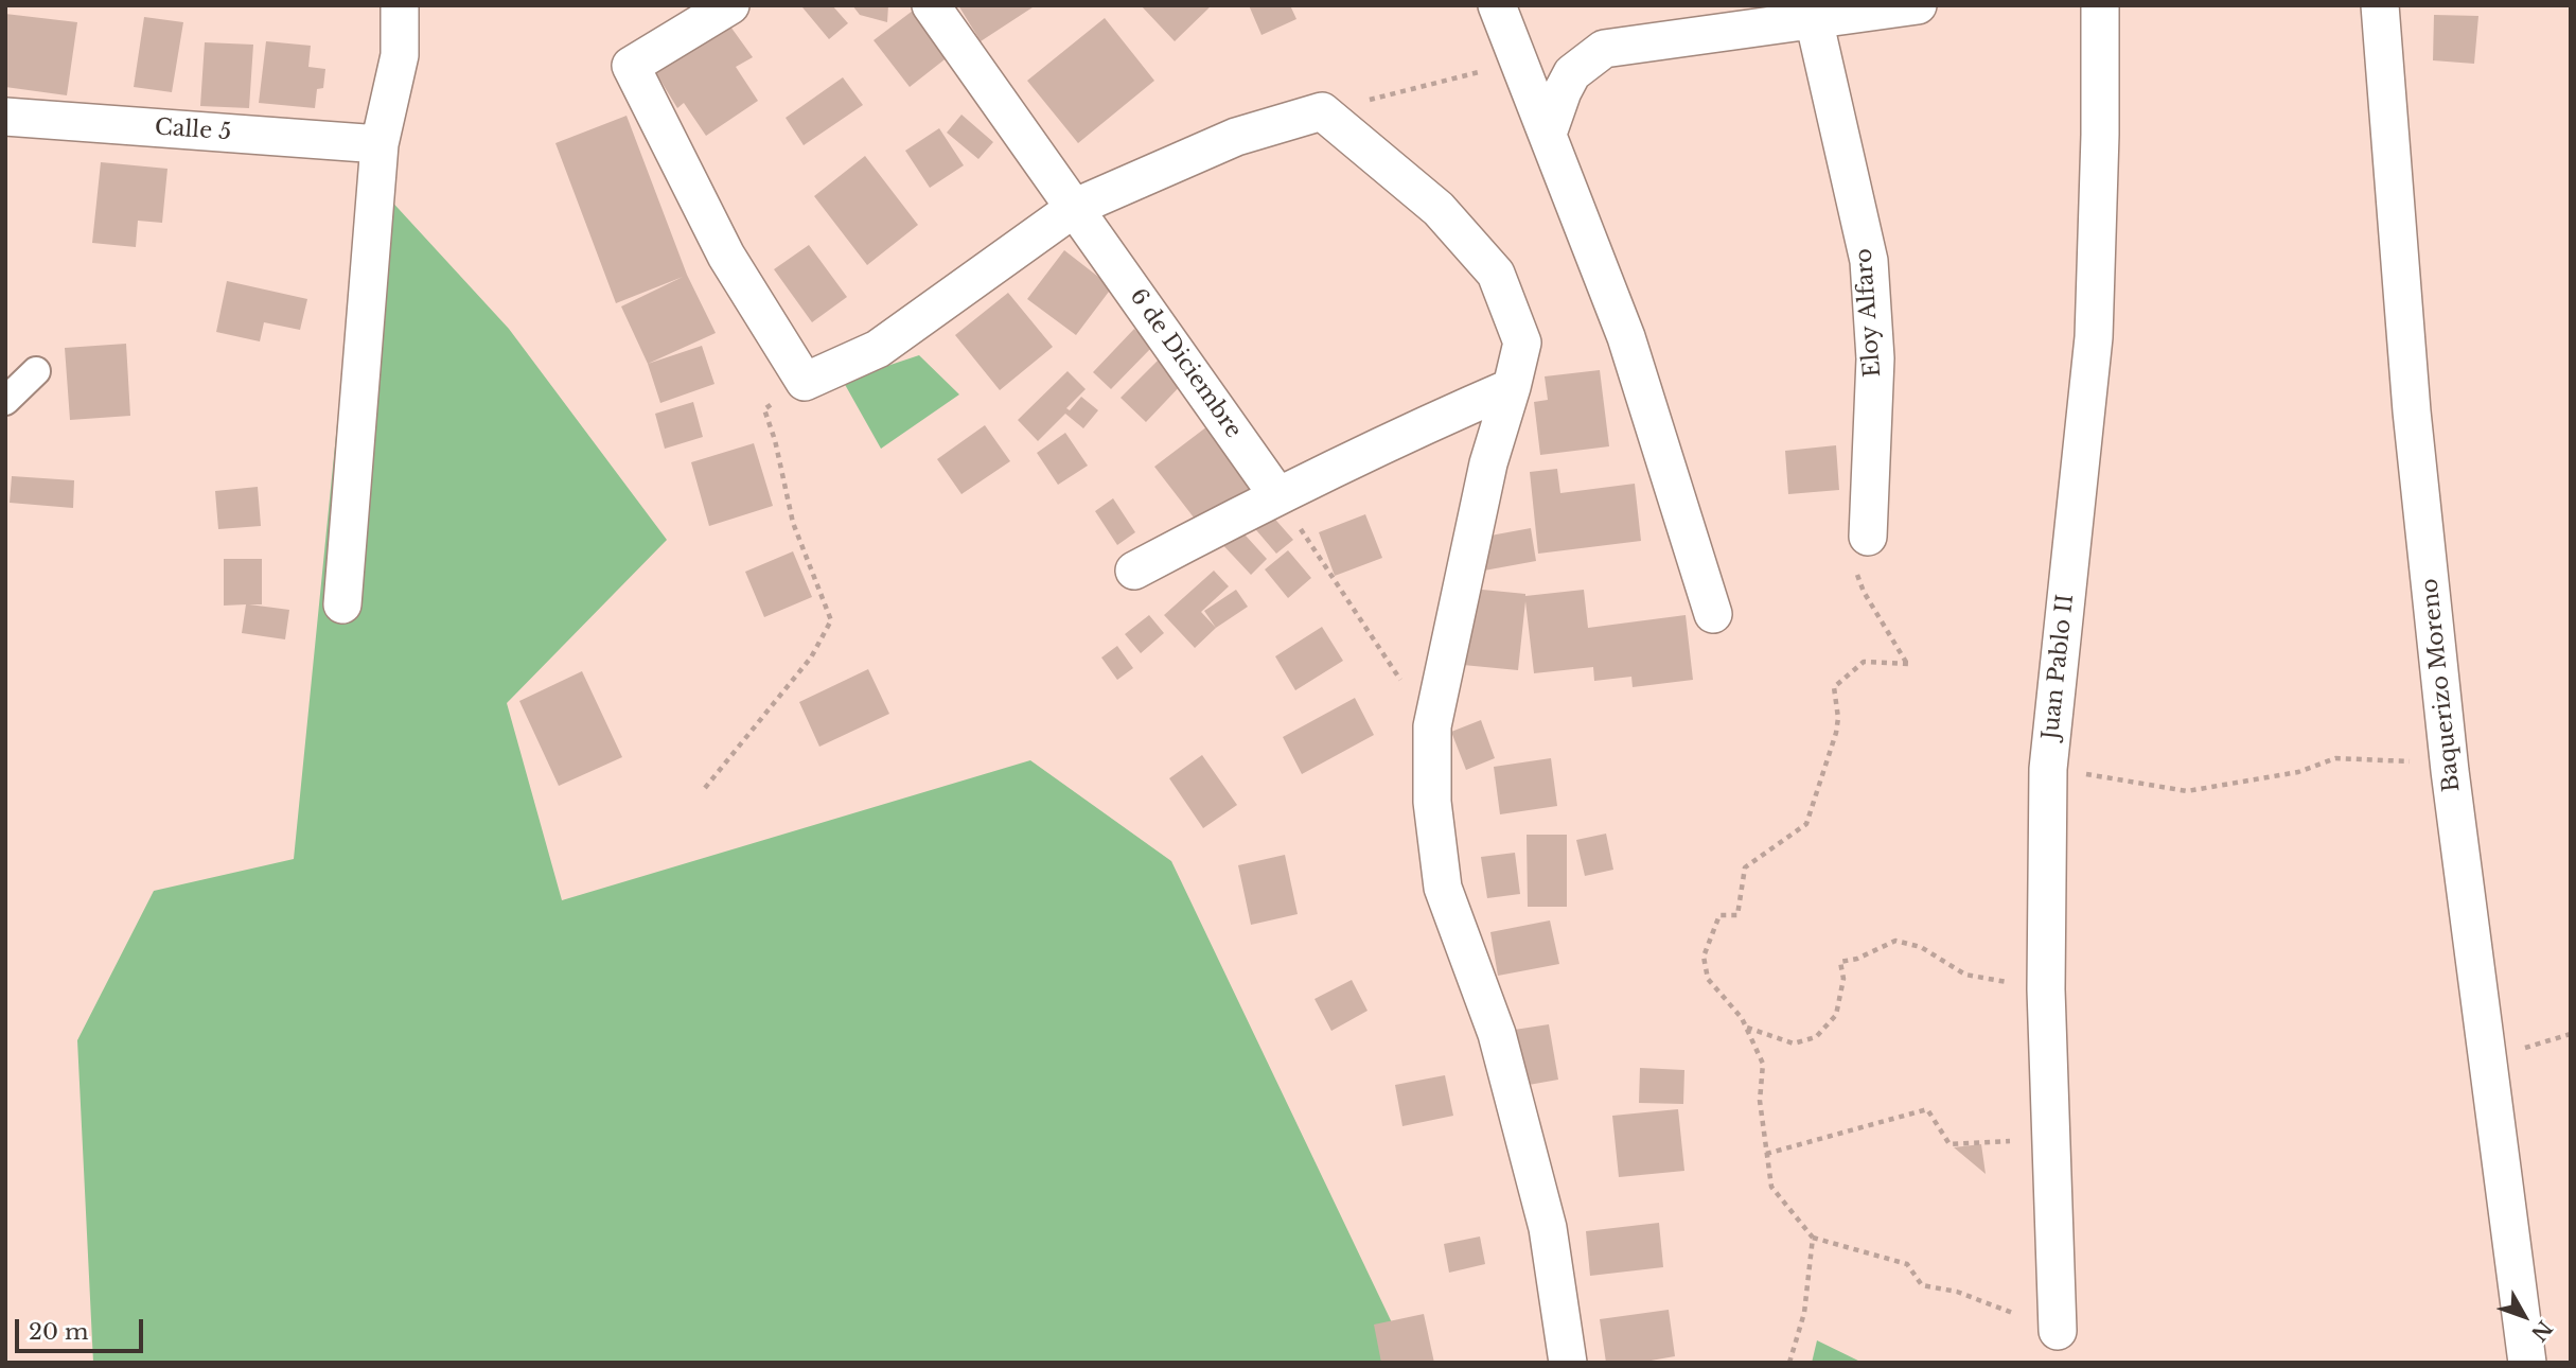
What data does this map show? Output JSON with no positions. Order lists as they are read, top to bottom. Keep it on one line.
{"streets":{"street":["Calle 5","Eloy Alfaro","6 de Diciembre","Juan Pablo II","Baquerizo Moreno"]},"scale_bar":"20 m","north":"bottom right"}
